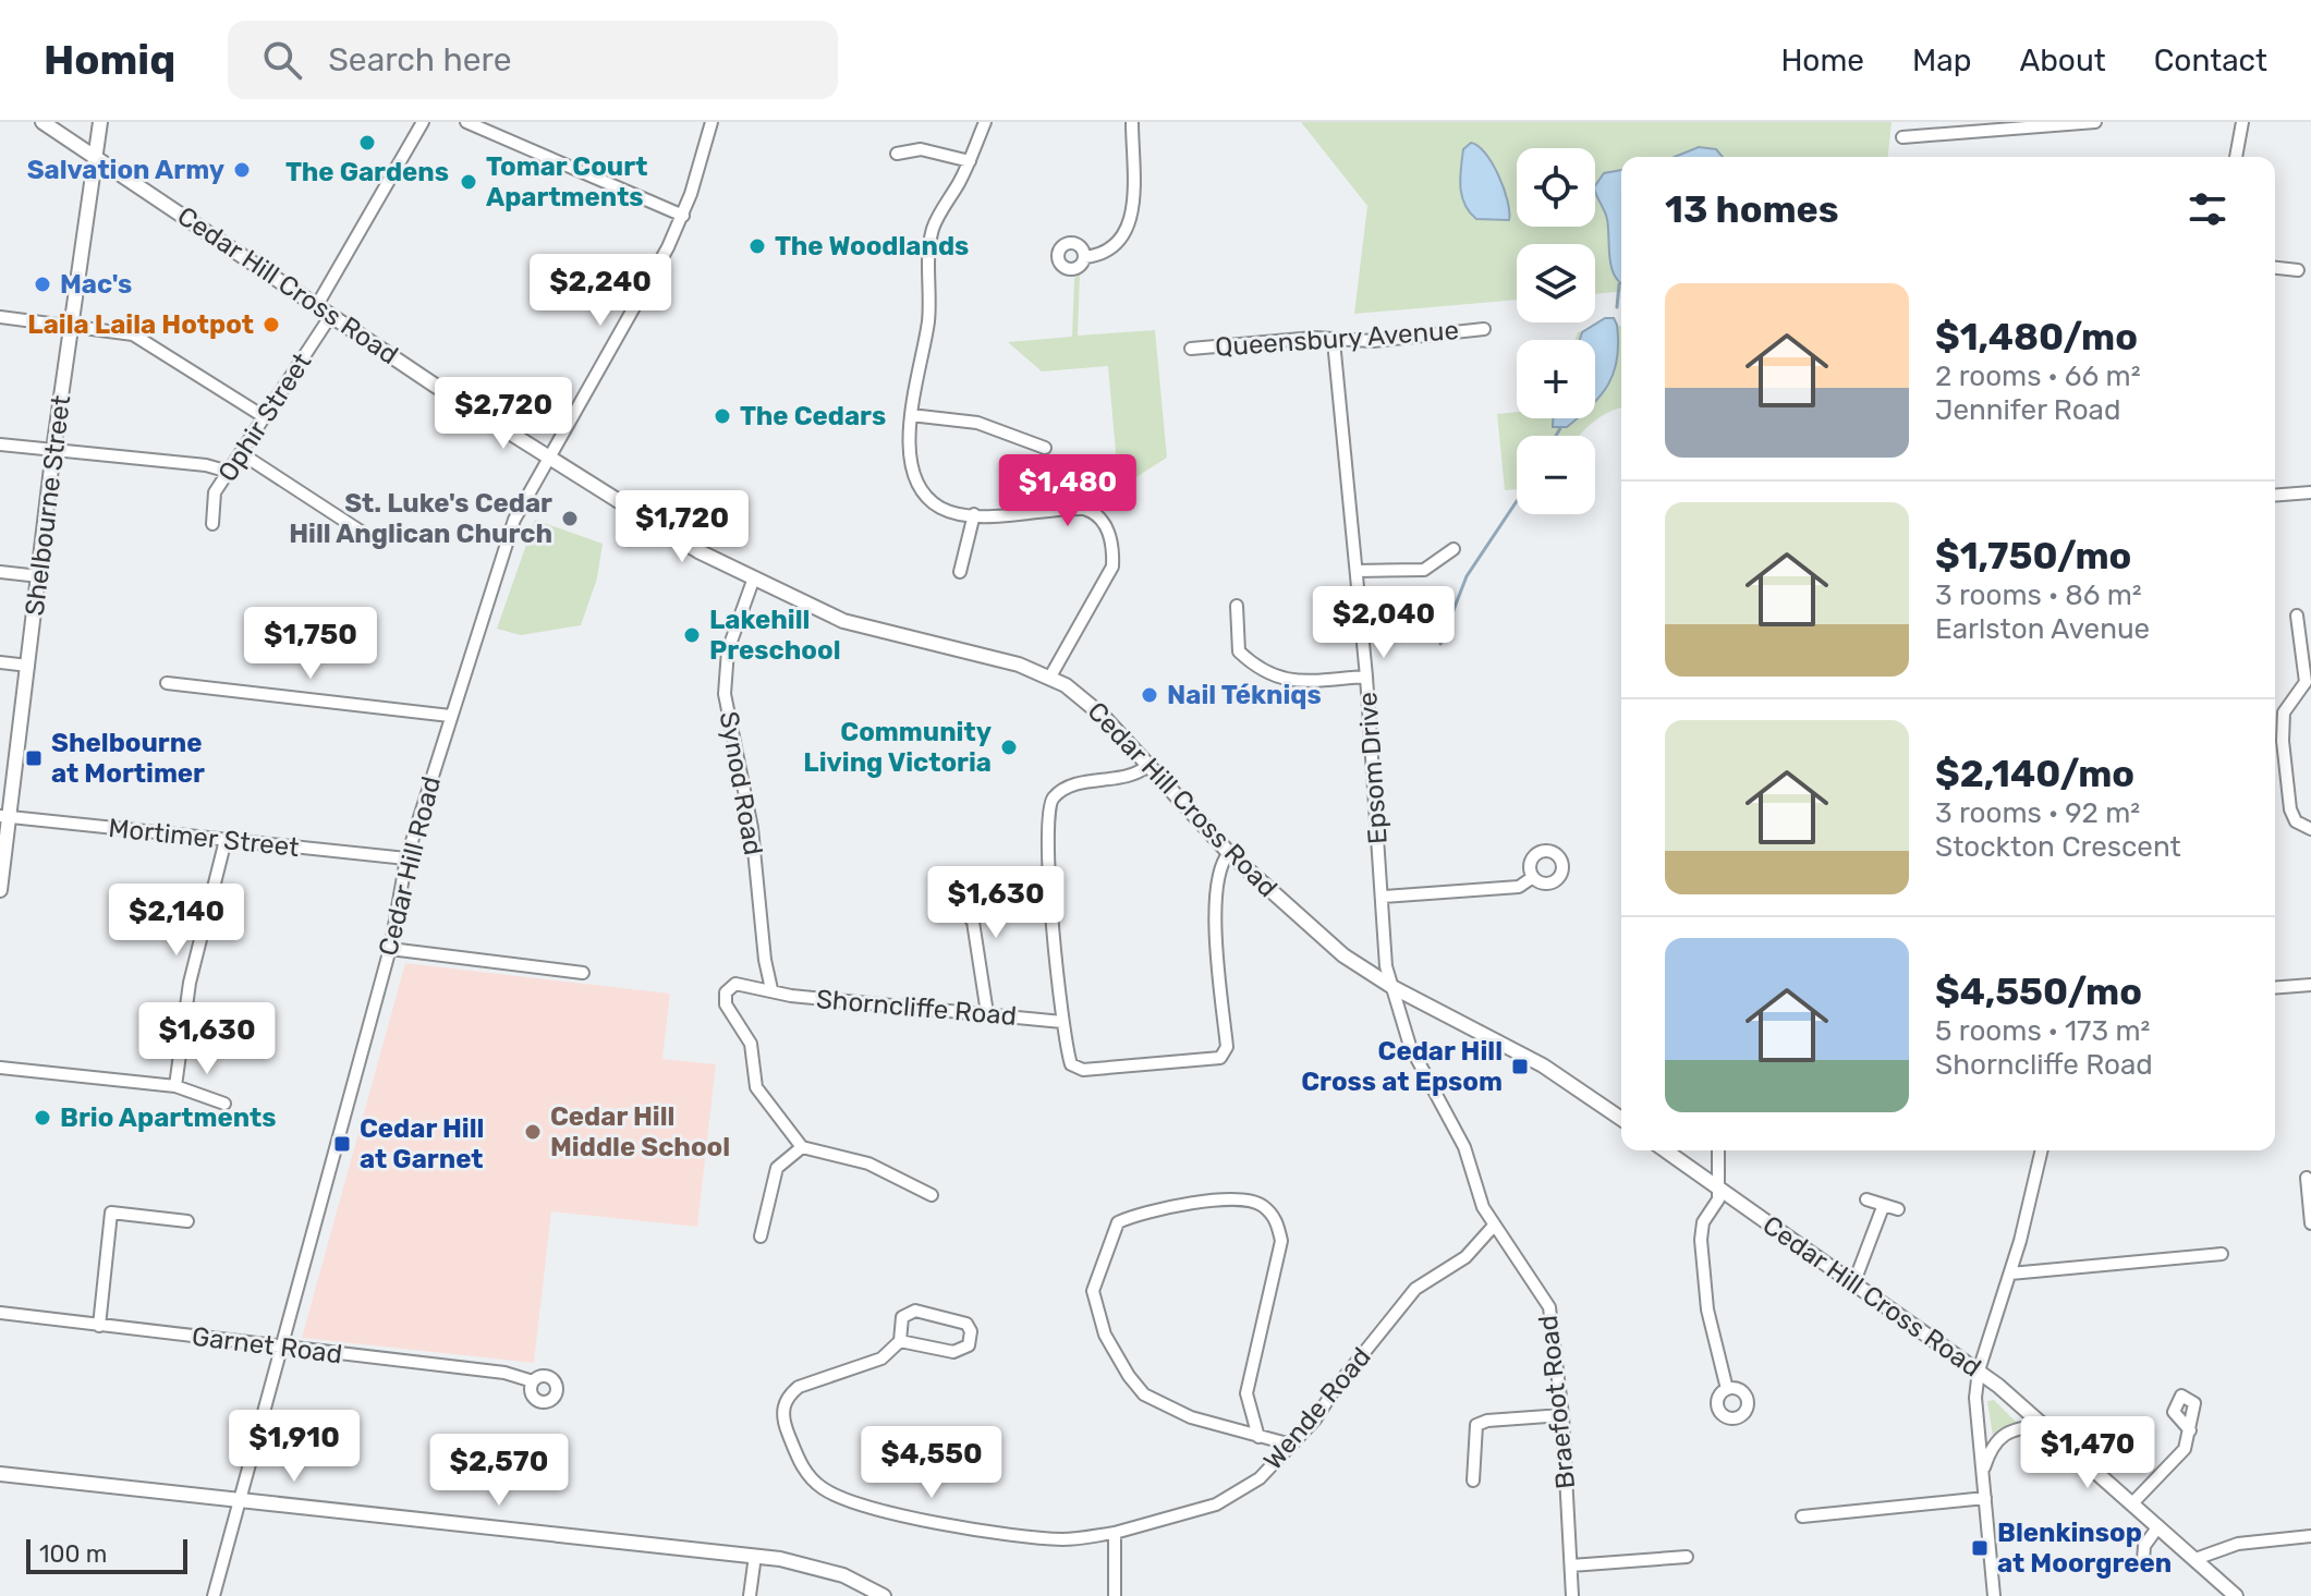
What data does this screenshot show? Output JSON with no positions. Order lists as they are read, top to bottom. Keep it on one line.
{"streets":{"main road":["Cedar Hill Cross Road","Shelbourne Street"],"street":["Queensbury Avenue","Ophir Street","Epsom Drive","Synod Road","Mortimer Street","Cedar Hill Road","Shorncliffe Road","Garnet Road","Braefoot Road","Wende Road"]},"crossings":[["Cedar Hill Cross Road","Ophir Street"],["Cedar Hill Cross Road","Shelbourne Street"],["Cedar Hill Cross Road","Epsom Drive"],["Cedar Hill Cross Road","Synod Road"],["Cedar Hill Cross Road","Cedar Hill Road"],["Cedar Hill Cross Road","Braefoot Road"],["Queensbury Avenue","Epsom Drive"],["Shelbourne Street","Mortimer Street"],["Epsom Drive","Braefoot Road"],["Synod Road","Shorncliffe Road"],["Mortimer Street","Cedar Hill Road"],["Cedar Hill Road","Garnet Road"],["Braefoot Road","Wende Road"]],"places":{"other":["The Gardens","Salvation Army","Tomar Court Apartments","The Woodlands","Mac's","Laila Laila Hotpot","The Cedars","St. Luke's Cedar Hill Anglican Church","Lakehill Preschool","Nail Tékniqs","Community Living Victoria","Brio Apartments","Cedar Hill Middle School"],"transit":["Shelbourne at Mortimer","Cedar Hill Cross at Epsom","Cedar Hill at Garnet","Blenkinsop at Moorgreen"]},"scale_bar":"100 m","page":{"header":"Homiq","search":"Search here","nav":["Home","Map","About","Contact"],"map_buttons":["+","−"],"heading":"13 homes","price":["$2,240","$2,720","$1,480","$1,720","$2,040","$1,750","$1,630","$2,140","$1,630","$1,910","$1,470","$4,550","$2,570"],"list":[{"name":"$1,480/mo","note":"2 rooms · 66 m² · Jennifer Road"},{"name":"$1,750/mo","note":"3 rooms · 86 m² · Earlston Avenue"},{"name":"$2,140/mo","note":"3 rooms · 92 m² · Stockton Crescent"},{"name":"$4,550/mo","note":"5 rooms · 173 m² · Shorncliffe Road"}],"scale":"100 m"}}
